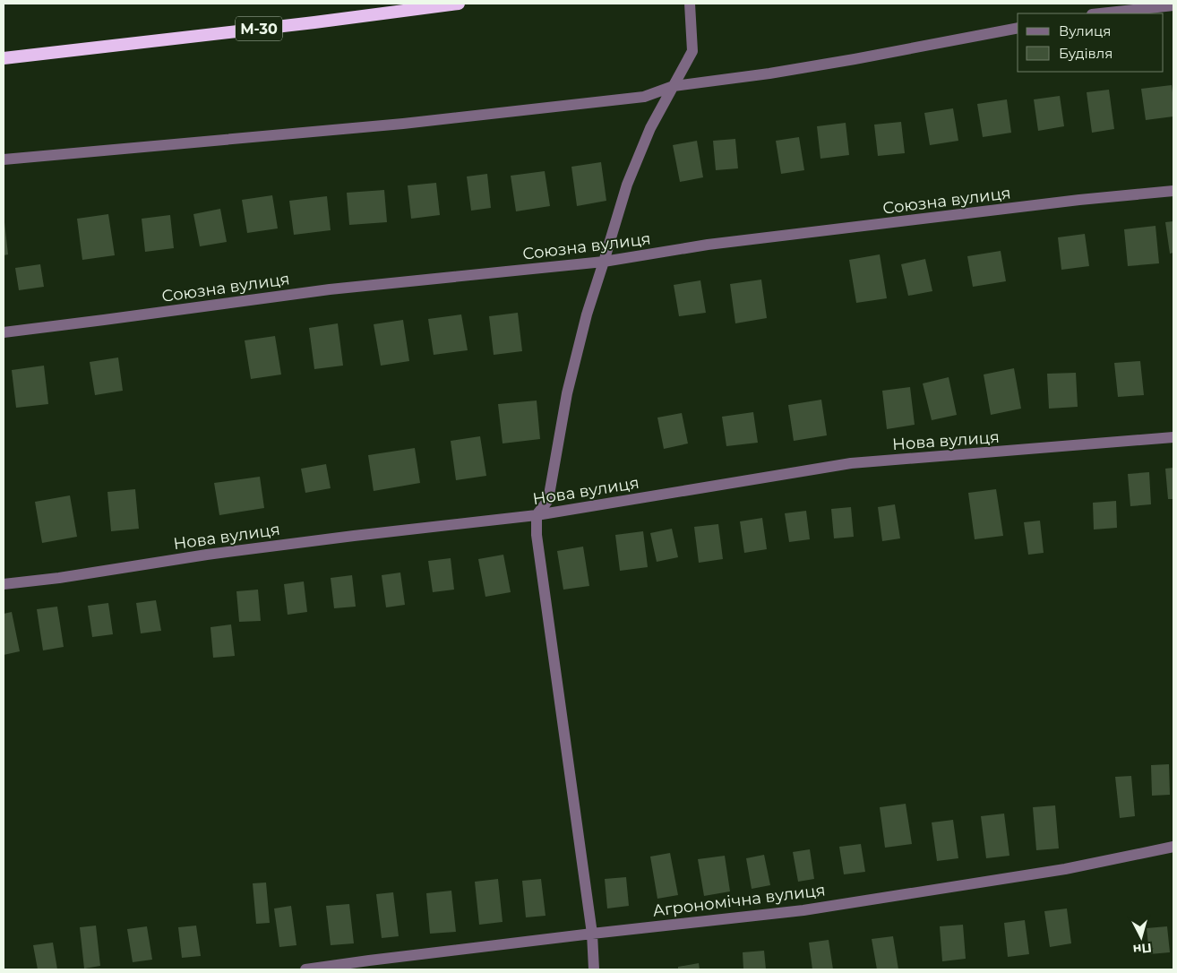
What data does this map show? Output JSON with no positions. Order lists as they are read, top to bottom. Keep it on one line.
{"streets":{"highway":["М-30"],"street":["Союзна вулиця","Нова вулиця","Агрономічна вулиця"]},"legend":["Вулиця","Будівля"],"north":"bottom"}
